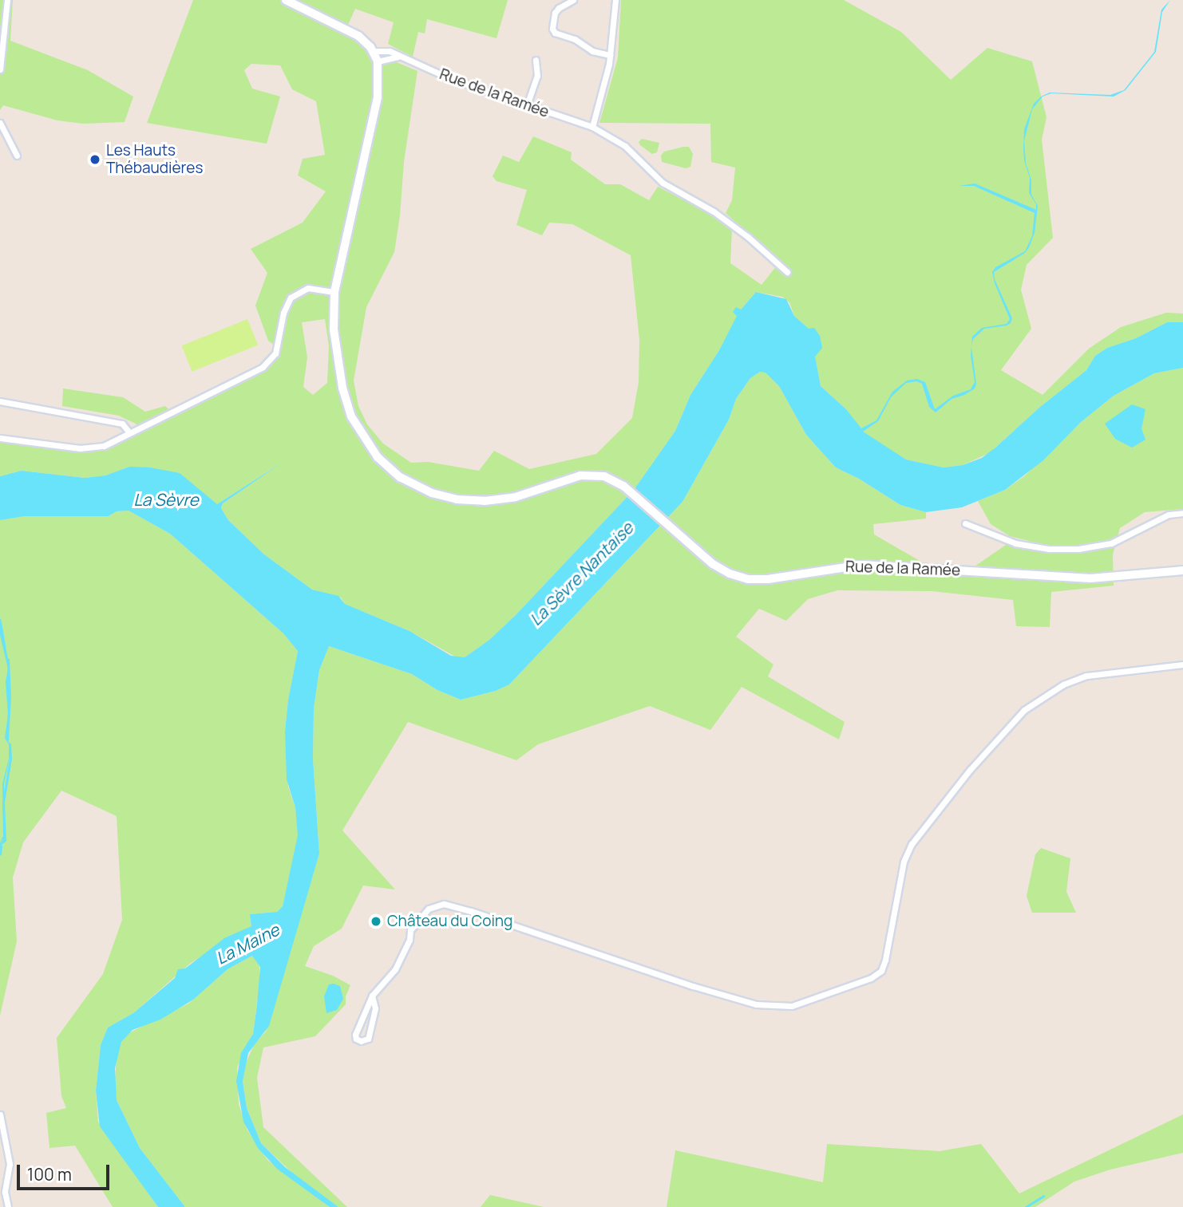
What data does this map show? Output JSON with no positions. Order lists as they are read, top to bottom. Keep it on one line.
{"streets":{"main road":["Rue de la Ramée"]},"water":["La Sèvre","La Sèvre Nantaise","La Maine"],"places":["Les Hauts Thébaudières","Château du Coing"],"scale_bar":"100 m"}
